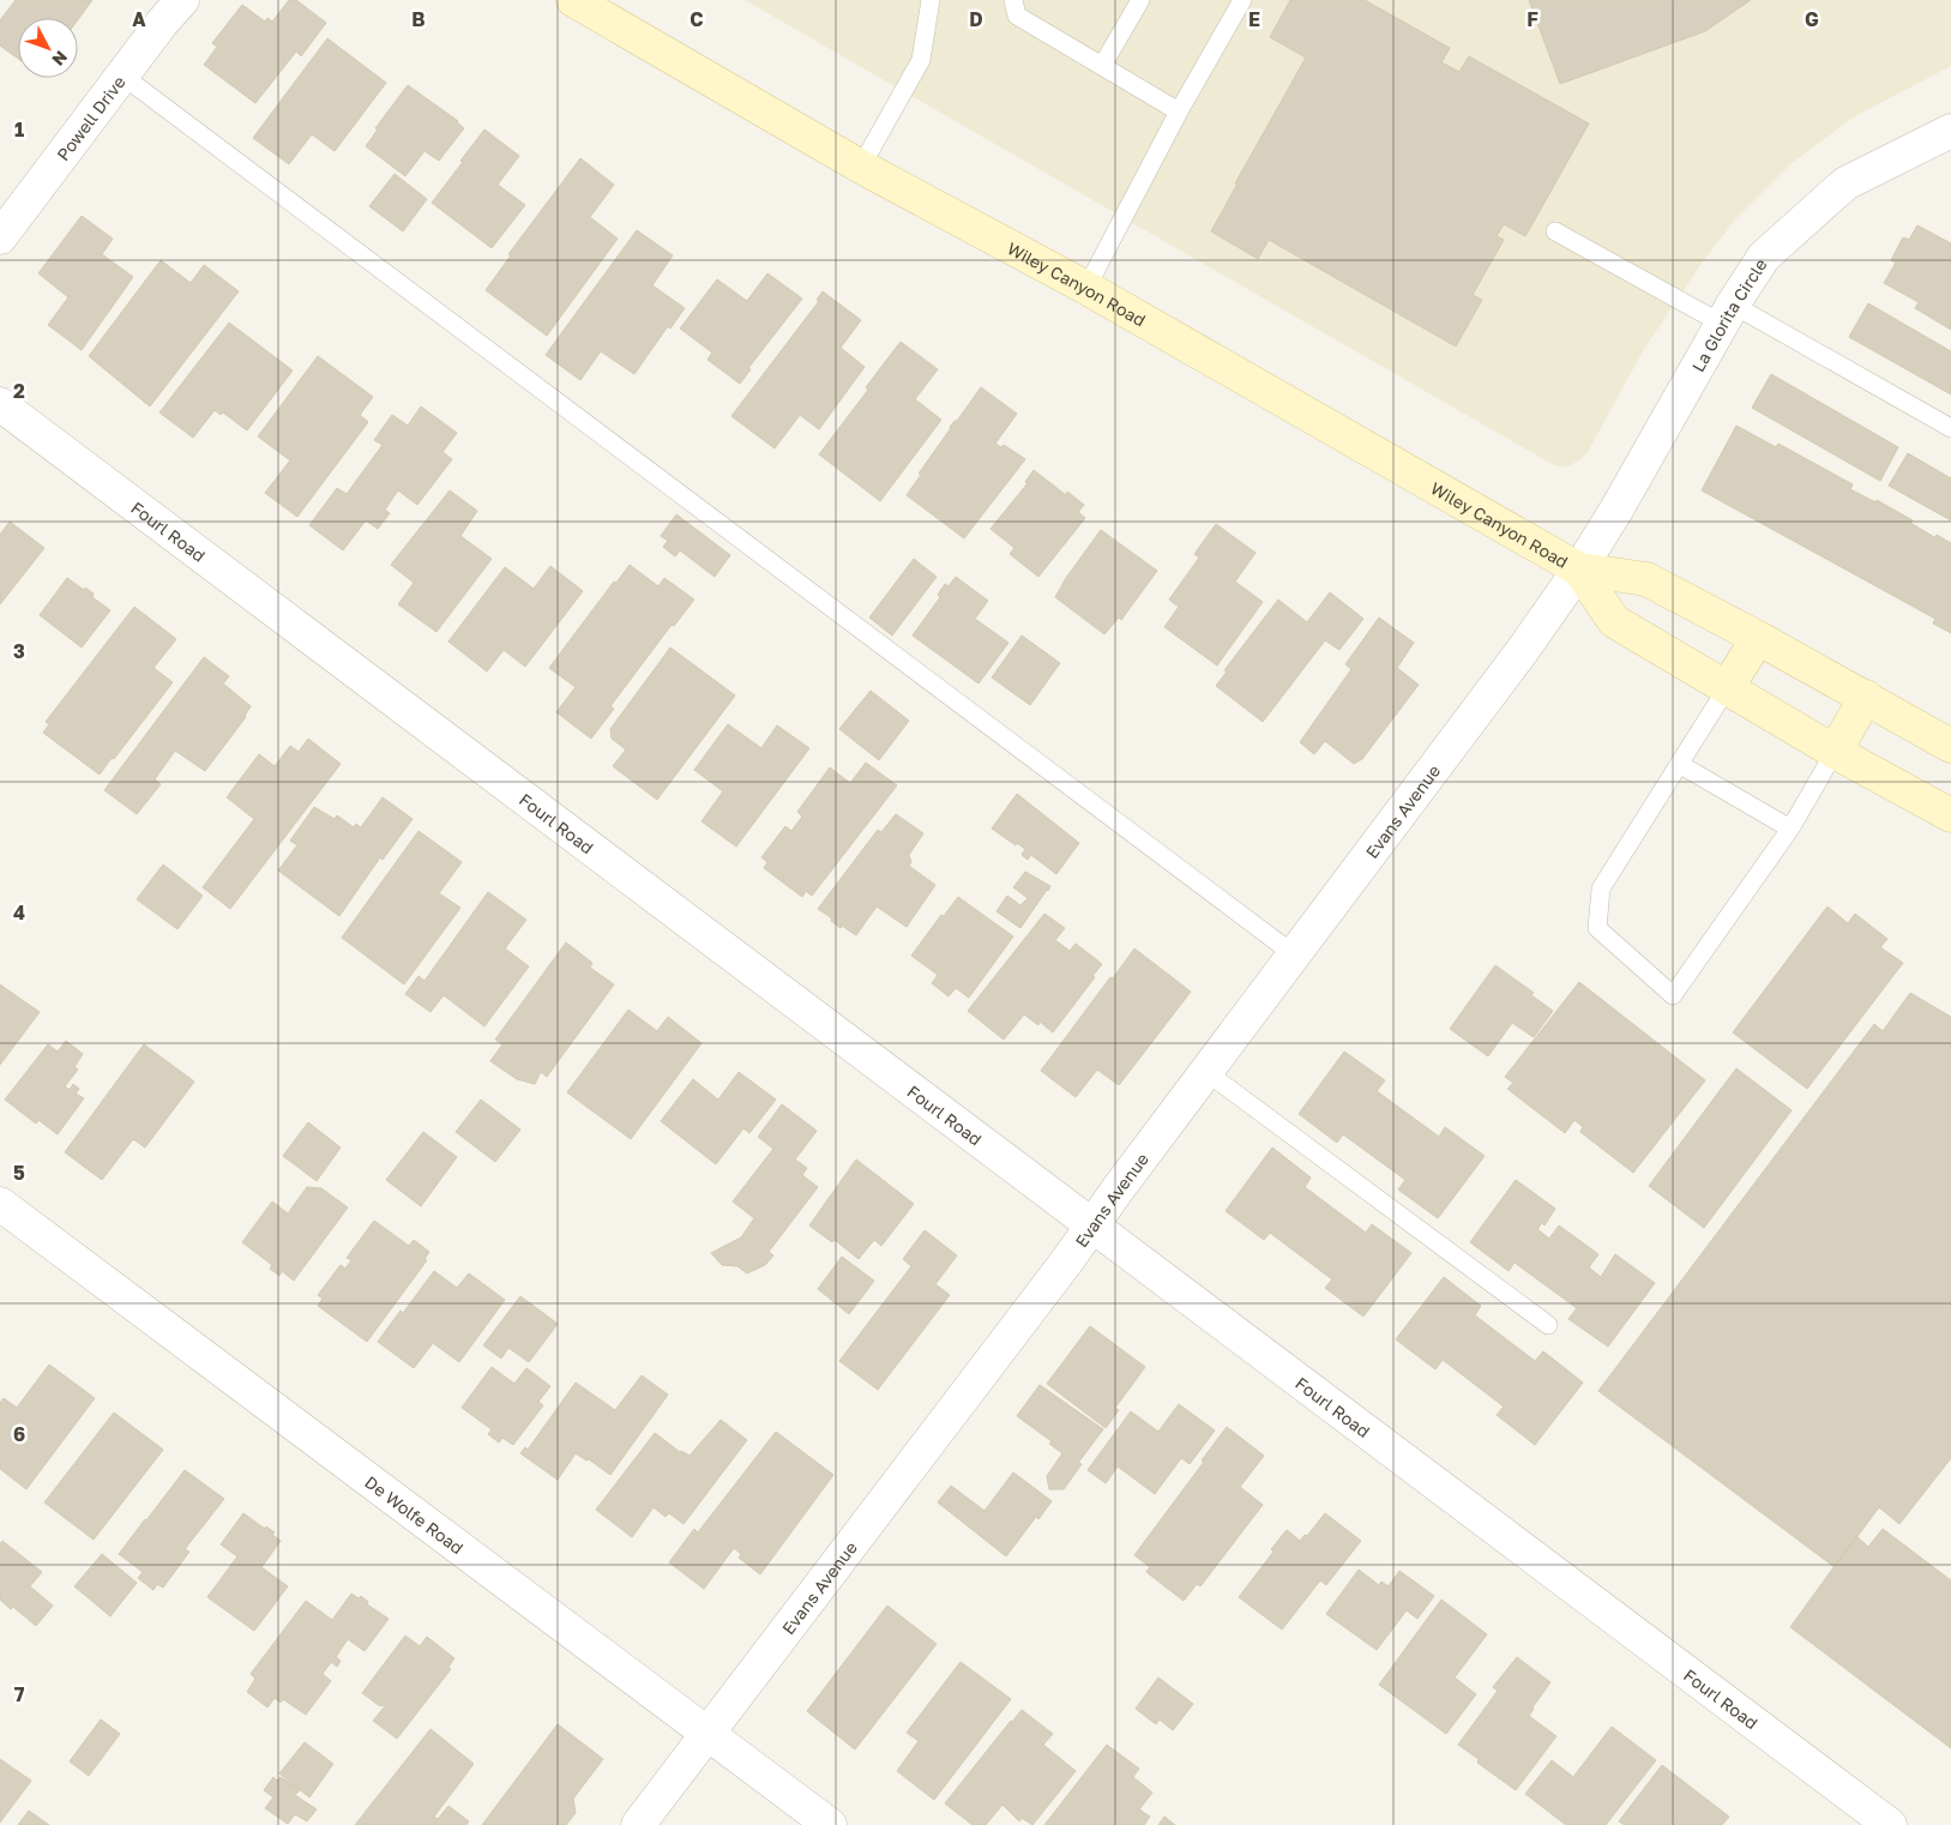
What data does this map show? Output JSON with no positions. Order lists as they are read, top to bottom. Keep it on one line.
{"streets":{"street":["Powell Drive","Wiley Canyon Road","La Glorita Circle","Fourl Road","Evans Avenue","De Wolfe Road"]},"crossings":[["Wiley Canyon Road","La Glorita Circle"],["Wiley Canyon Road","Evans Avenue"],["La Glorita Circle","Evans Avenue"],["Fourl Road","Evans Avenue"],["Evans Avenue","De Wolfe Road"]],"north":"bottom right","grid":{"columns":["A","B","C","D","E","F","G"],"rows":["1","2","3","4","5","6","7"]}}
